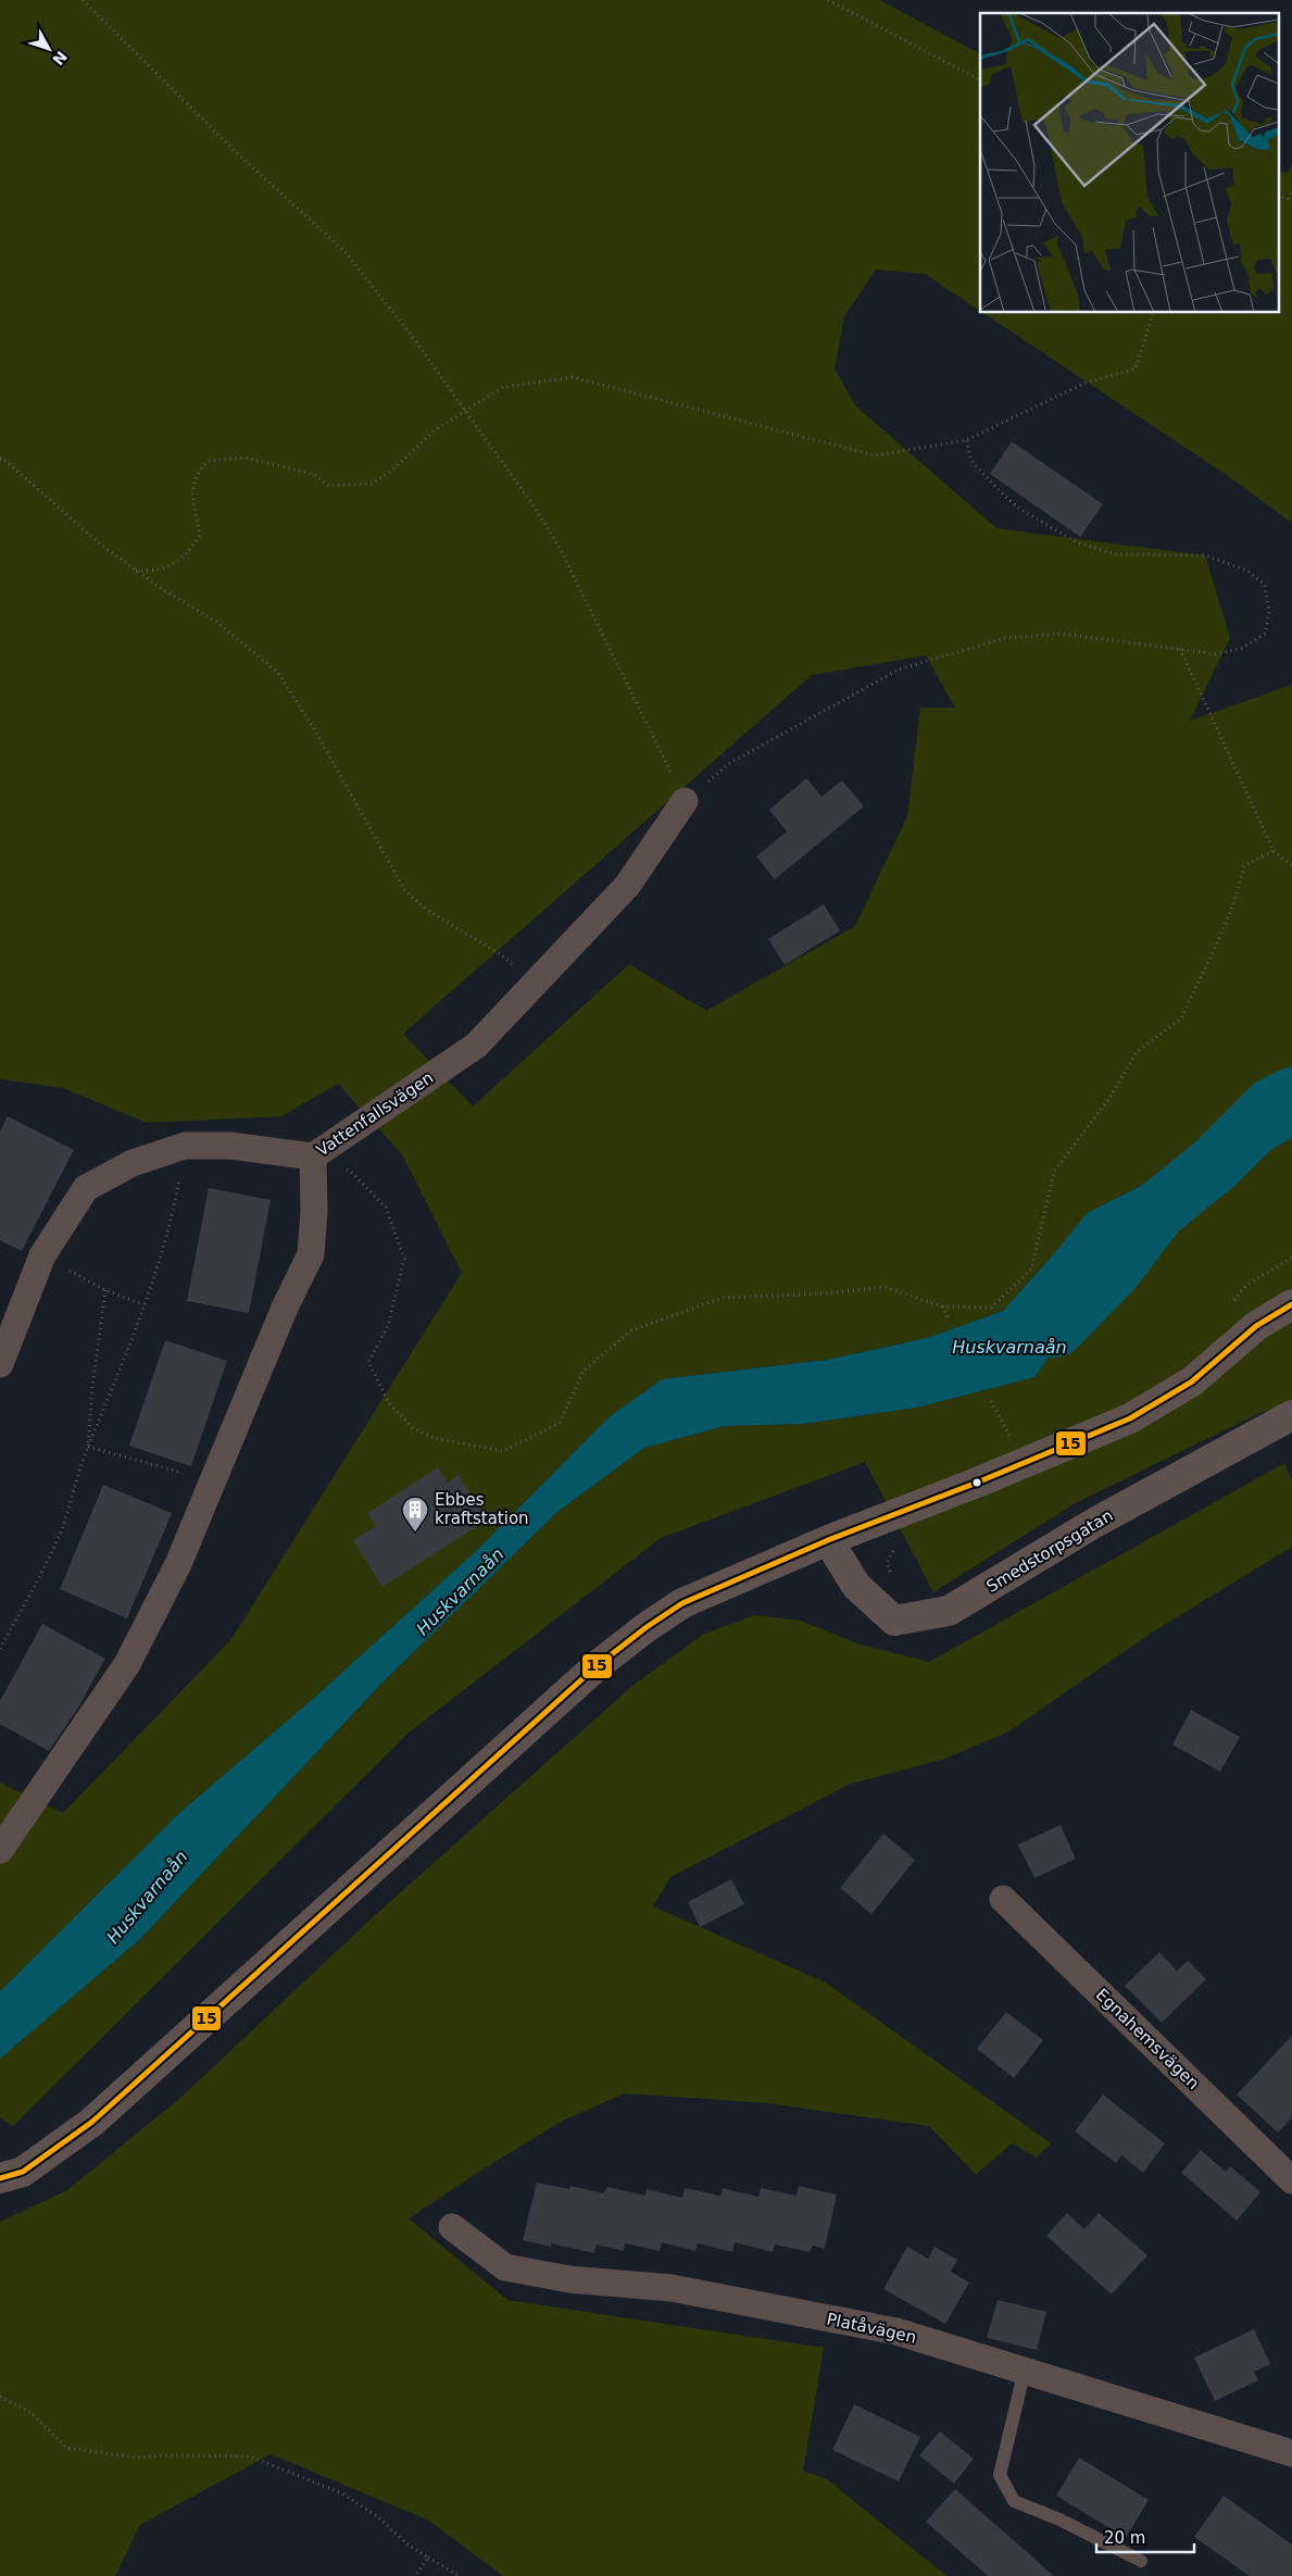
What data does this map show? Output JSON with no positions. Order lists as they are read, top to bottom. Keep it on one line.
{"streets":{"main road":["Smedstorpsgatan"],"street":["Vattenfallsvägen","Egnahemsvägen","Platåvägen"]},"water":["Huskvarnaån"],"places":{"building":["Ebbes kraftstation"]},"lines":["transit line 15"],"scale_bar":"20 m","north":"bottom right"}
